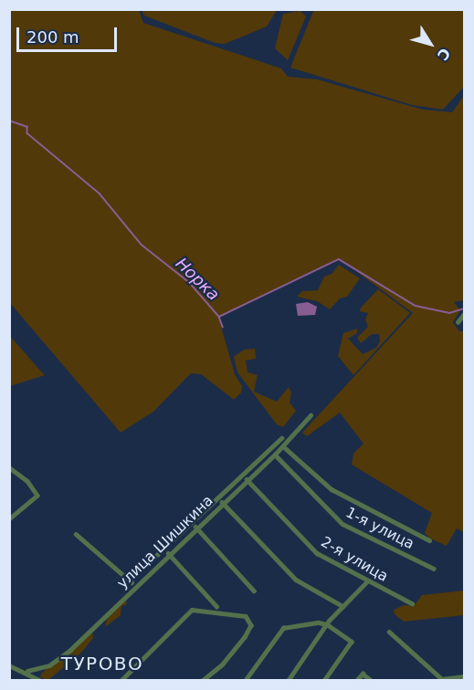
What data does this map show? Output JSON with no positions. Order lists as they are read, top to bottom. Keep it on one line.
{"streets":{"street":["1-я улица","улица Шишкина","2-я улица"]},"crossings":[["1-я улица","улица Шишкина"],["улица Шишкина","2-я улица"]],"districts":["ТУРОВО"],"water":["Норка"],"scale_bar":"200 m","north":"bottom right"}
